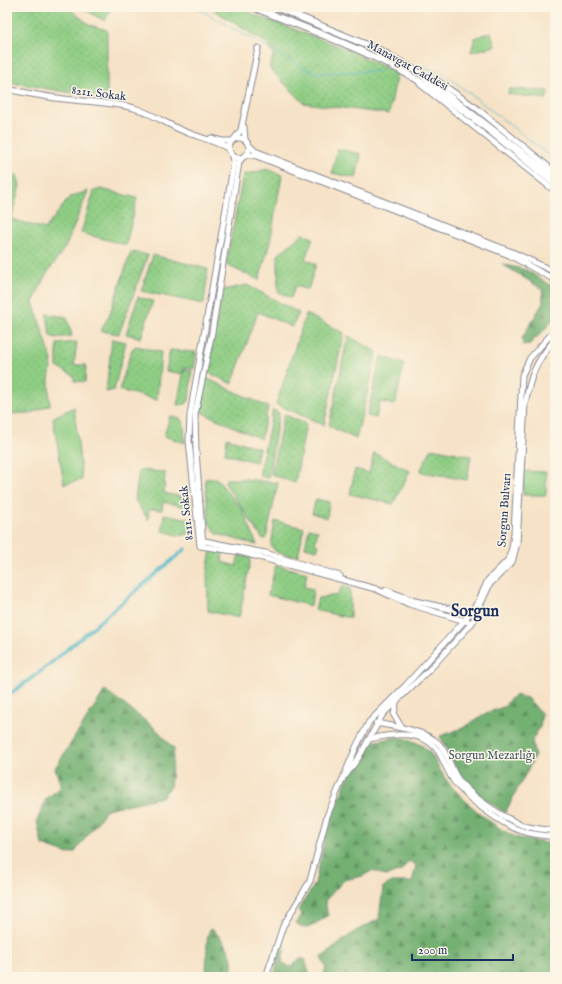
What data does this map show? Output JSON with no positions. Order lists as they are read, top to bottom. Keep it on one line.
{"streets":{"highway":["Manavgat Caddesi"],"street":["8211. Sokak","Sorgun Bulvarı"]},"crossings":[["8211. Sokak","Sorgun Bulvarı"]],"districts":["Sorgun"],"parks":["Sorgun Mezarlığı"],"scale_bar":"200 m"}
